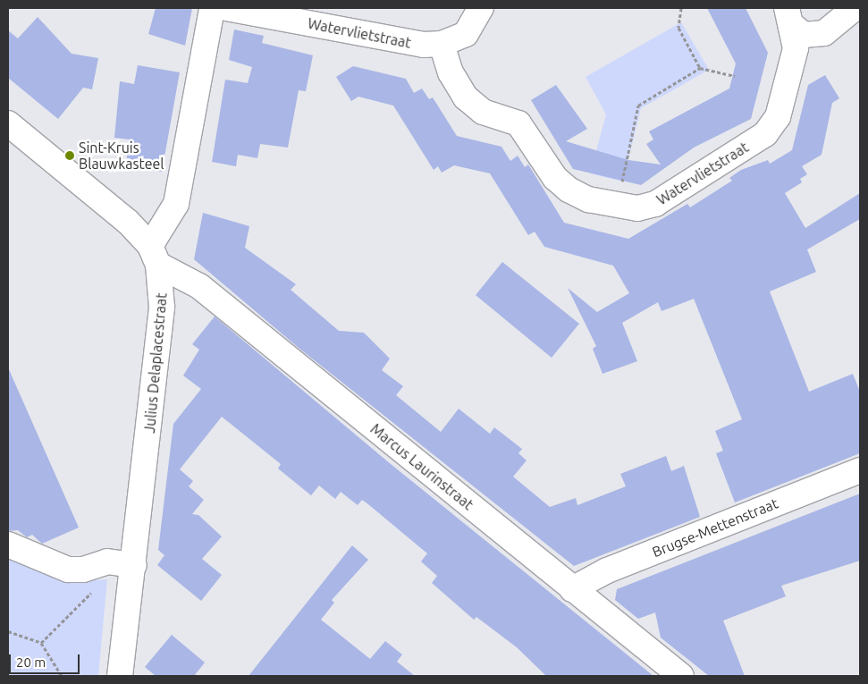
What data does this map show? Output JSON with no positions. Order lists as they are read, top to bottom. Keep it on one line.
{"streets":{"street":["Watervlietstraat","Julius Delaplacestraat","Marcus Laurinstraat","Brugse-Mettenstraat"]},"crossings":[["Julius Delaplacestraat","Marcus Laurinstraat"],["Marcus Laurinstraat","Brugse-Mettenstraat"]],"places":["Sint-Kruis Blauwkasteel"],"scale_bar":"20 m"}
